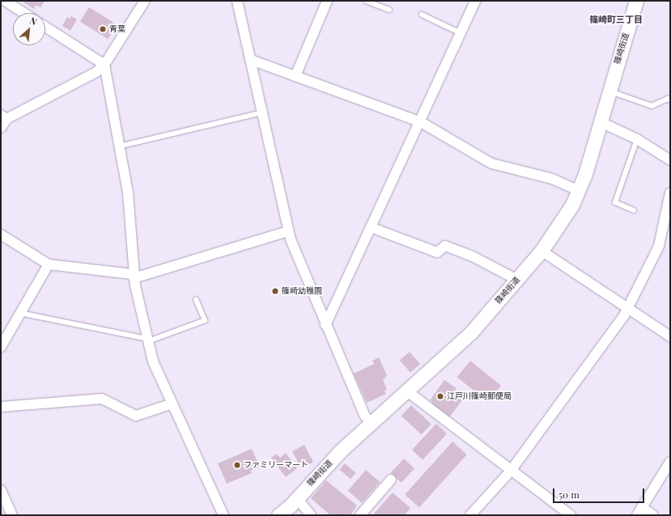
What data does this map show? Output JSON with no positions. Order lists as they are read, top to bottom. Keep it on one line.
{"streets":{"street":["篠崎街道"]},"districts":["篠崎町三丁目"],"places":["青葉","篠崎幼稚園","江戸川篠崎郵便局","ファミリーマート"],"scale_bar":"50 m","north":"top right"}
